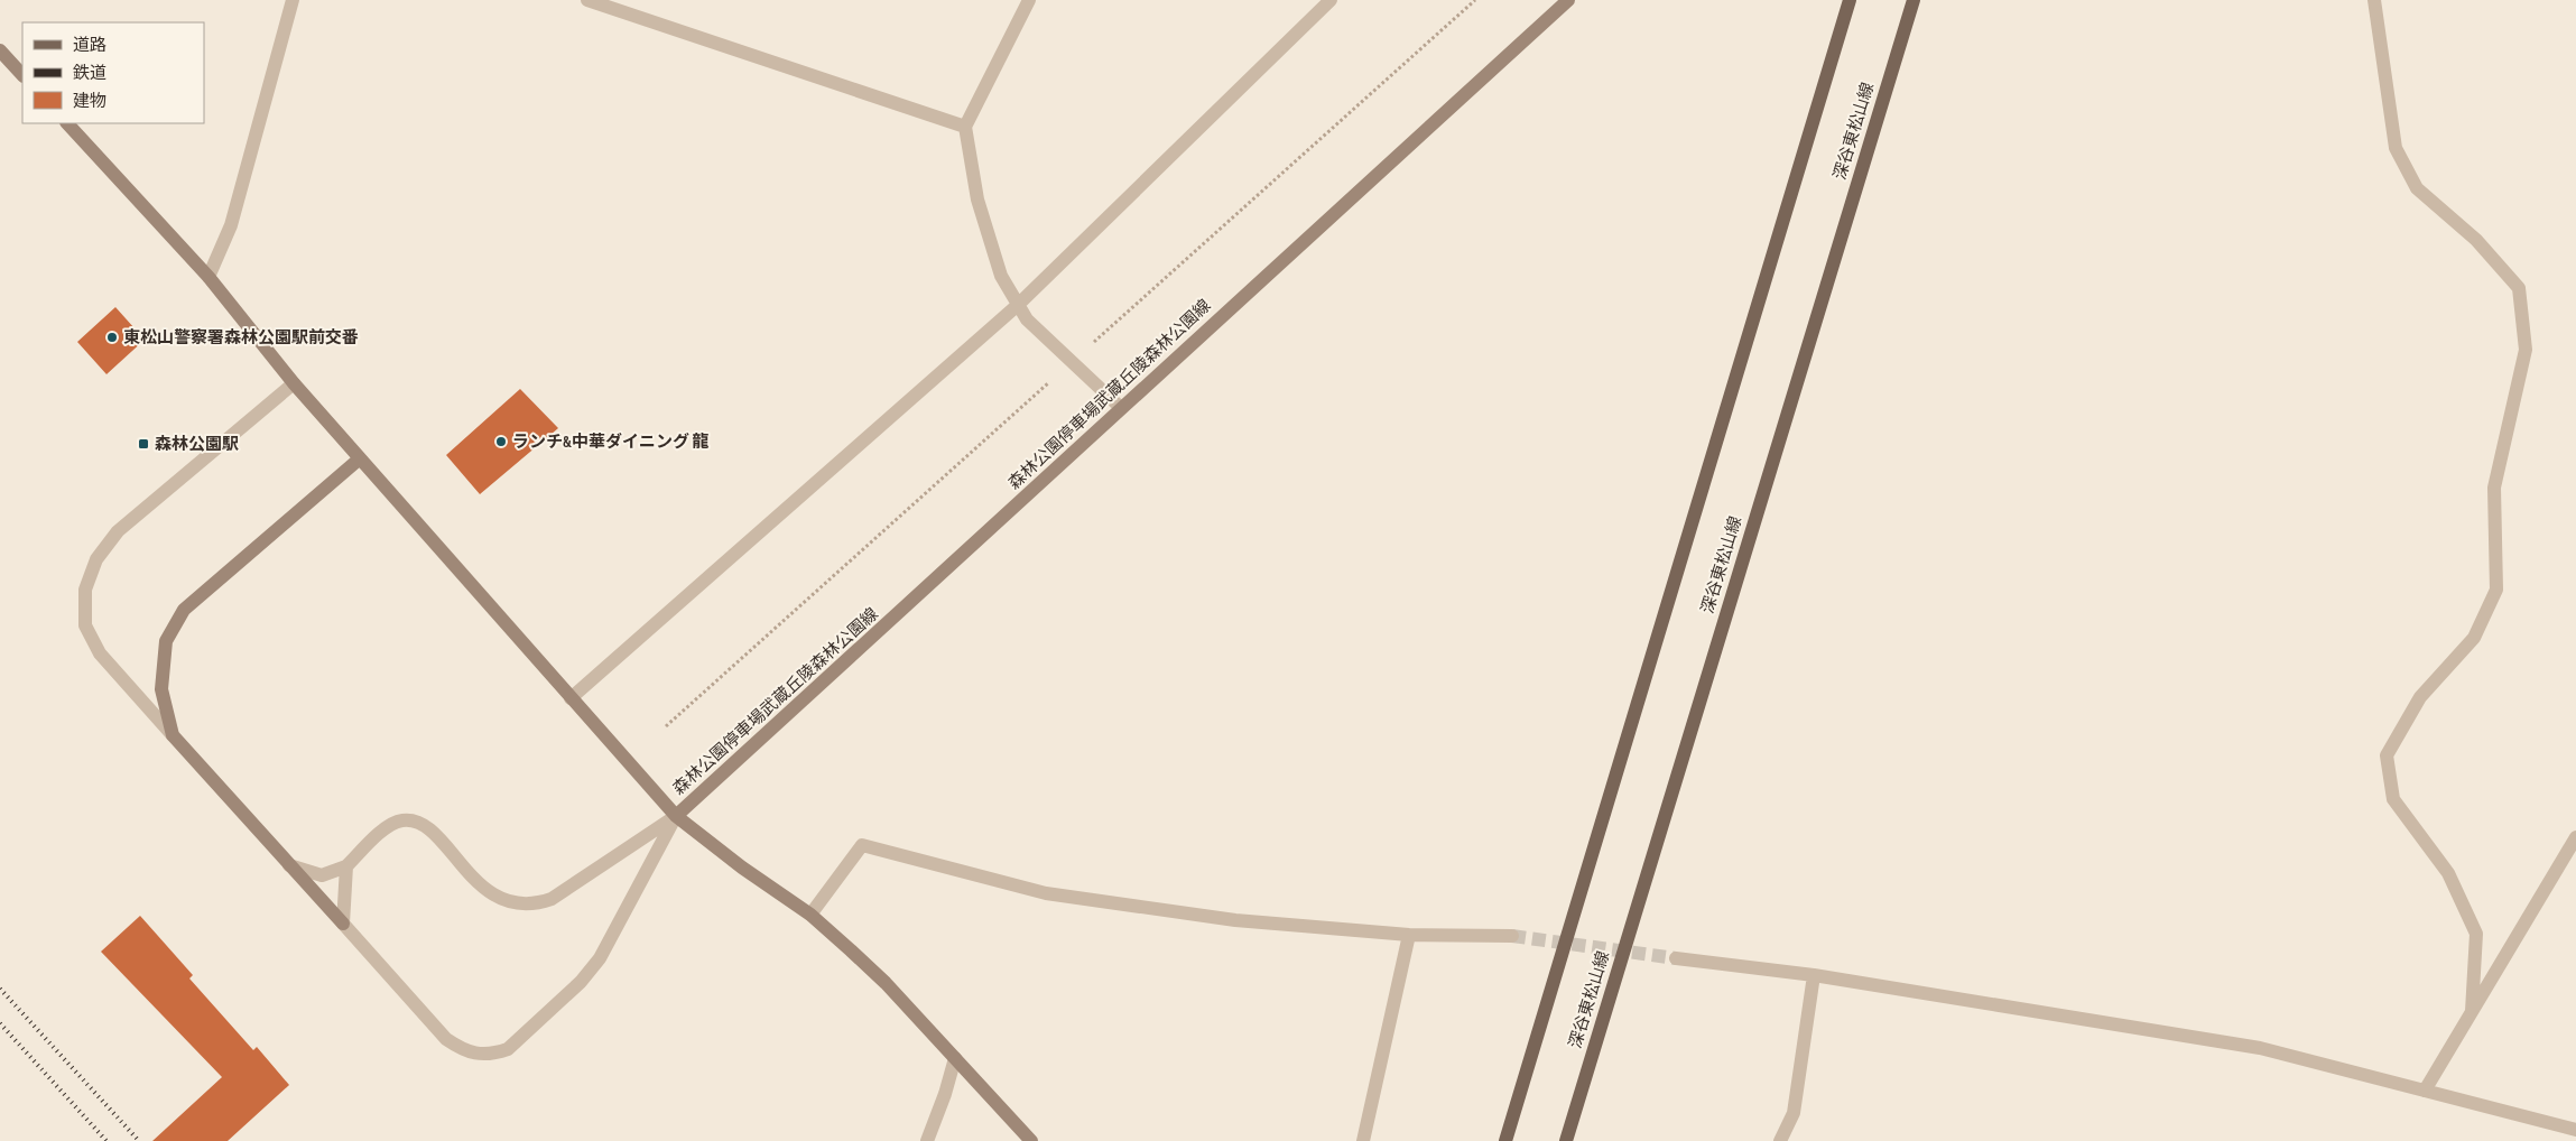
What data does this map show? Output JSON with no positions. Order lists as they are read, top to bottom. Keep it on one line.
{"streets":{"main road":["深谷東松山線"],"street":["森林公園停車場武蔵丘陵森林公園線"]},"places":{"other":["東松山警察署森林公園駅前交番","ランチ&中華ダイニング 龍"],"transit":["森林公園駅"]},"legend":["道路","鉄道","建物"]}
